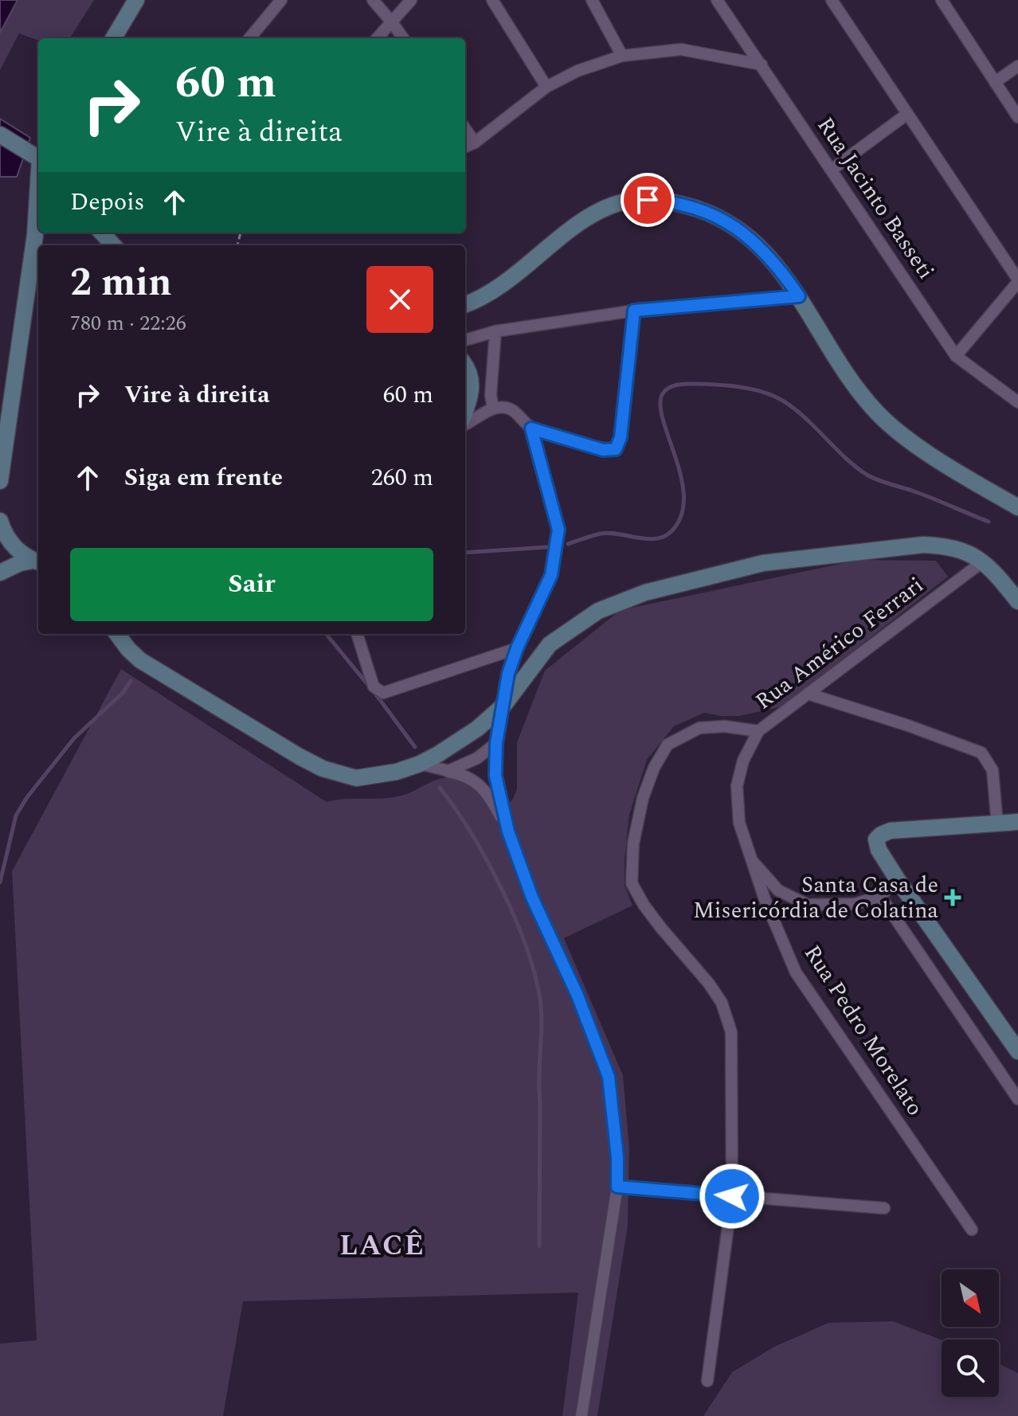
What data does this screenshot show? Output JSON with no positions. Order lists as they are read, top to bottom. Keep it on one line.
{"streets":{"street":["Rua Jacinto Basseti","Rua Américo Ferrari","Rua Pedro Morelato"]},"crossings":[["Rua Américo Ferrari","Rua Pedro Morelato"]],"districts":["LACÊ"],"places":{"health":["Santa Casa de Misericórdia de Colatina"]},"north":"bottom right","page":{"turn":["60 m","Vire à direita"],"then":"Depois","heading":["2 min","780 m · 22:26"],"list":[{"name":"Vire à direita","value":"60 m"},{"name":"Siga em frente","value":"260 m"}],"buttons":"Sair"}}
